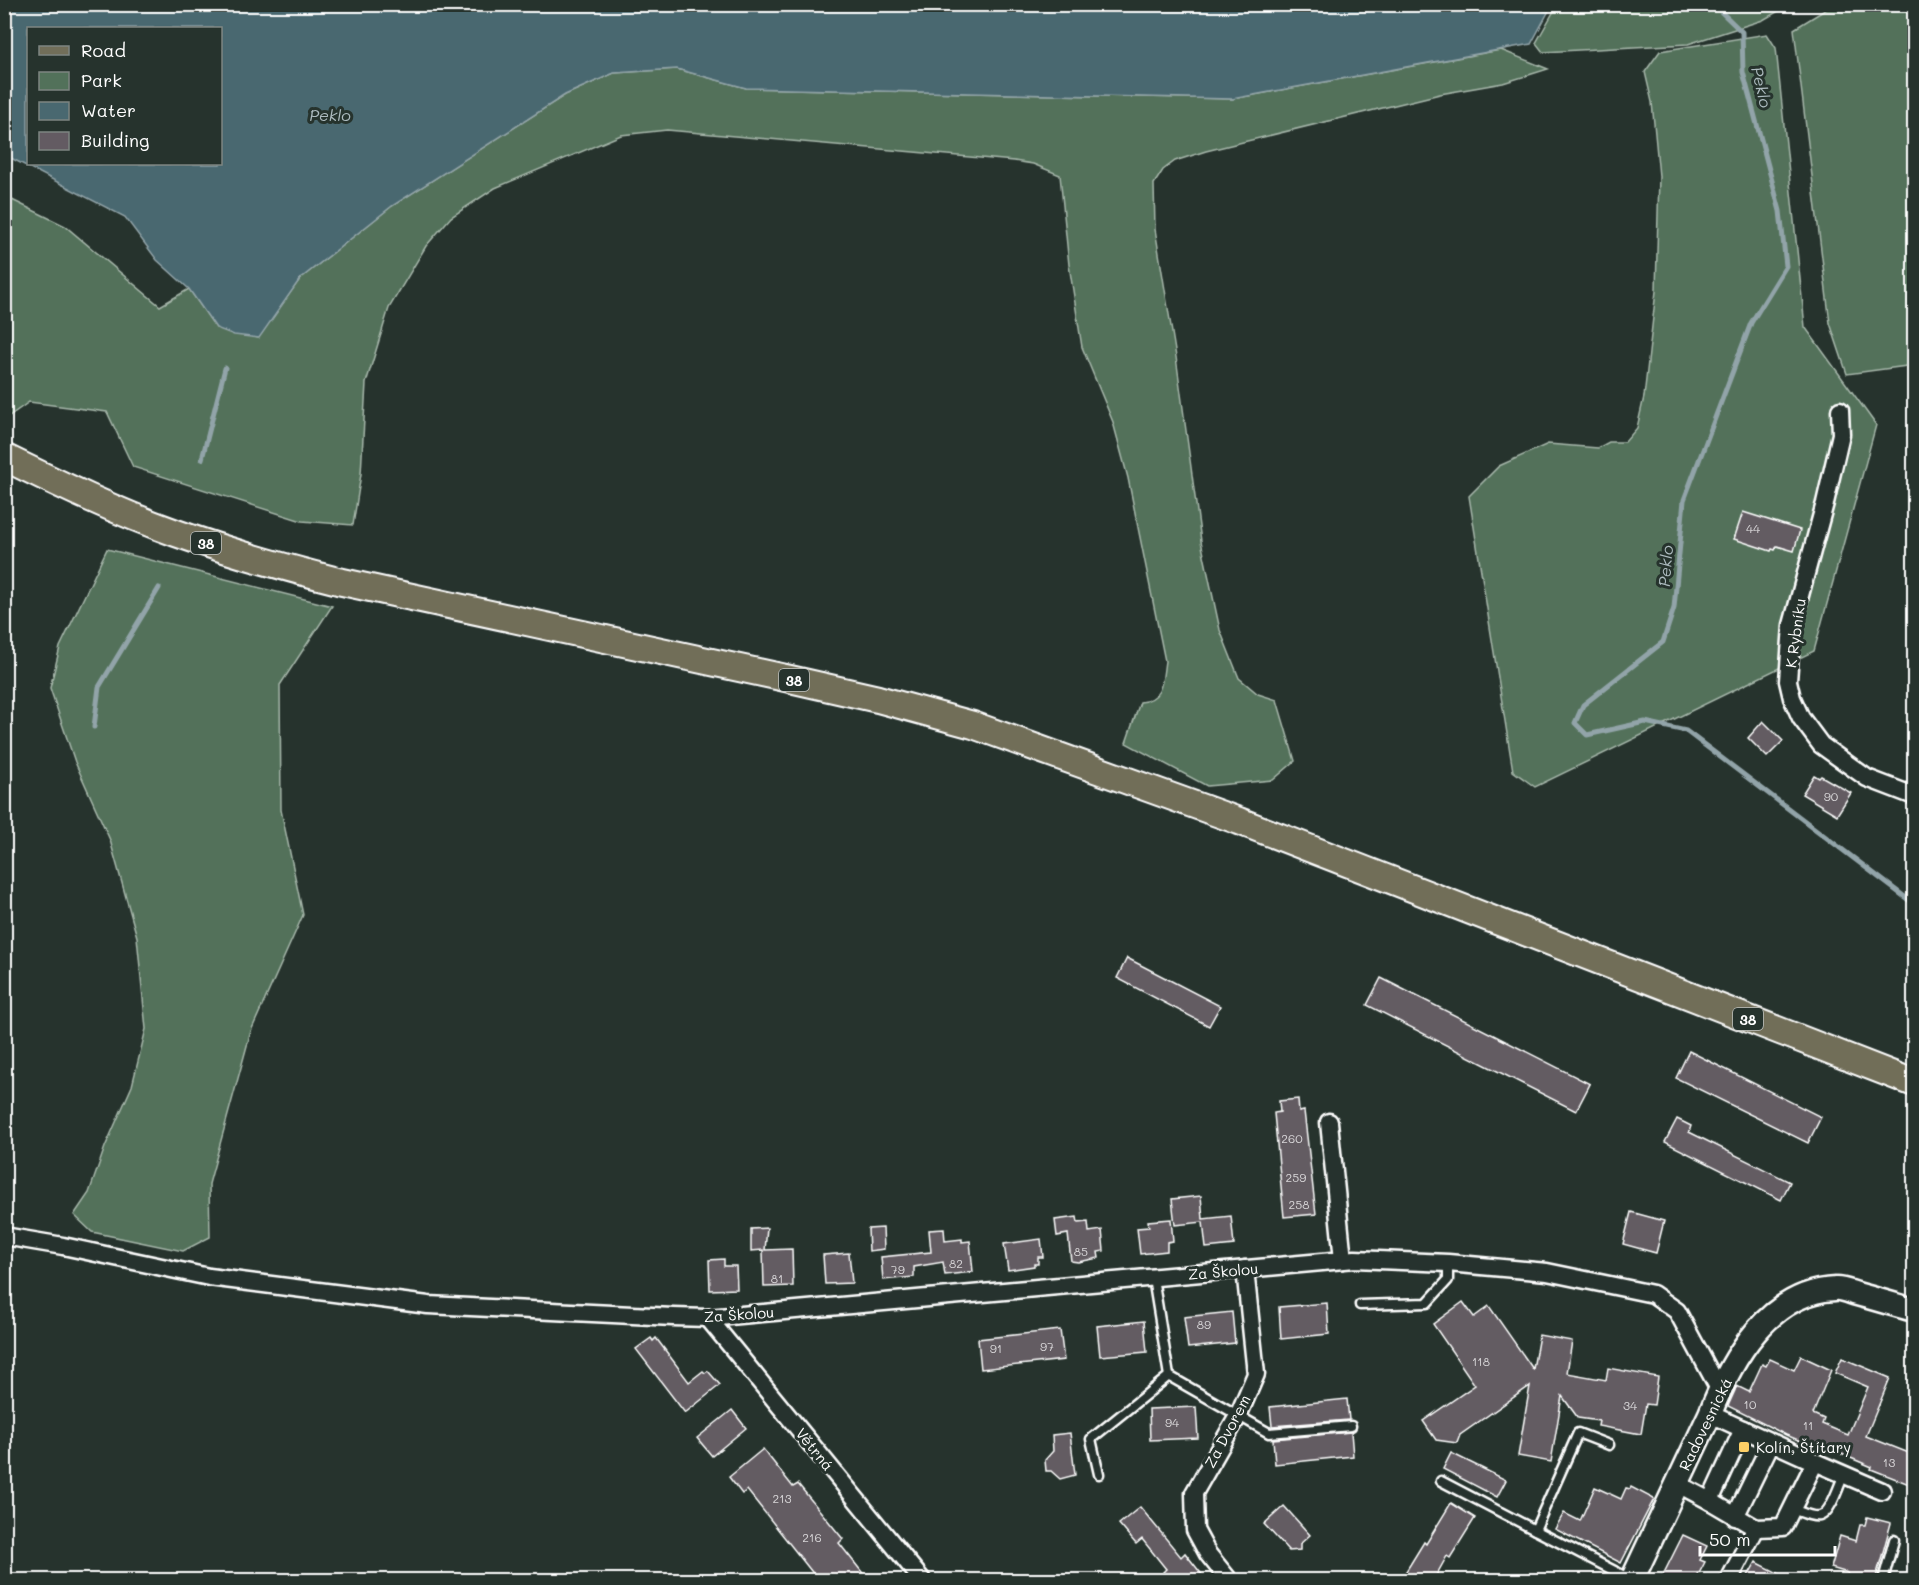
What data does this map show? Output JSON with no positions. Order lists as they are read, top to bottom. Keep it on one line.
{"streets":{"main road":["38"],"street":["K Rybníku","Za Školou","Radovesnická","Za Dvorem","Větrná"]},"crossings":[["Za Školou","Radovesnická"],["Za Školou","Za Dvorem"],["Za Školou","Větrná"]],"water":["Peklo"],"places":{"transit":["Kolín, Štítary"]},"house_numbers":["44","90","260","259","258","85","82","79","81","89","97","91","118","10","34","94","11","13","213","216"],"legend":["Road","Park","Water","Building"],"scale_bar":"50 m"}
